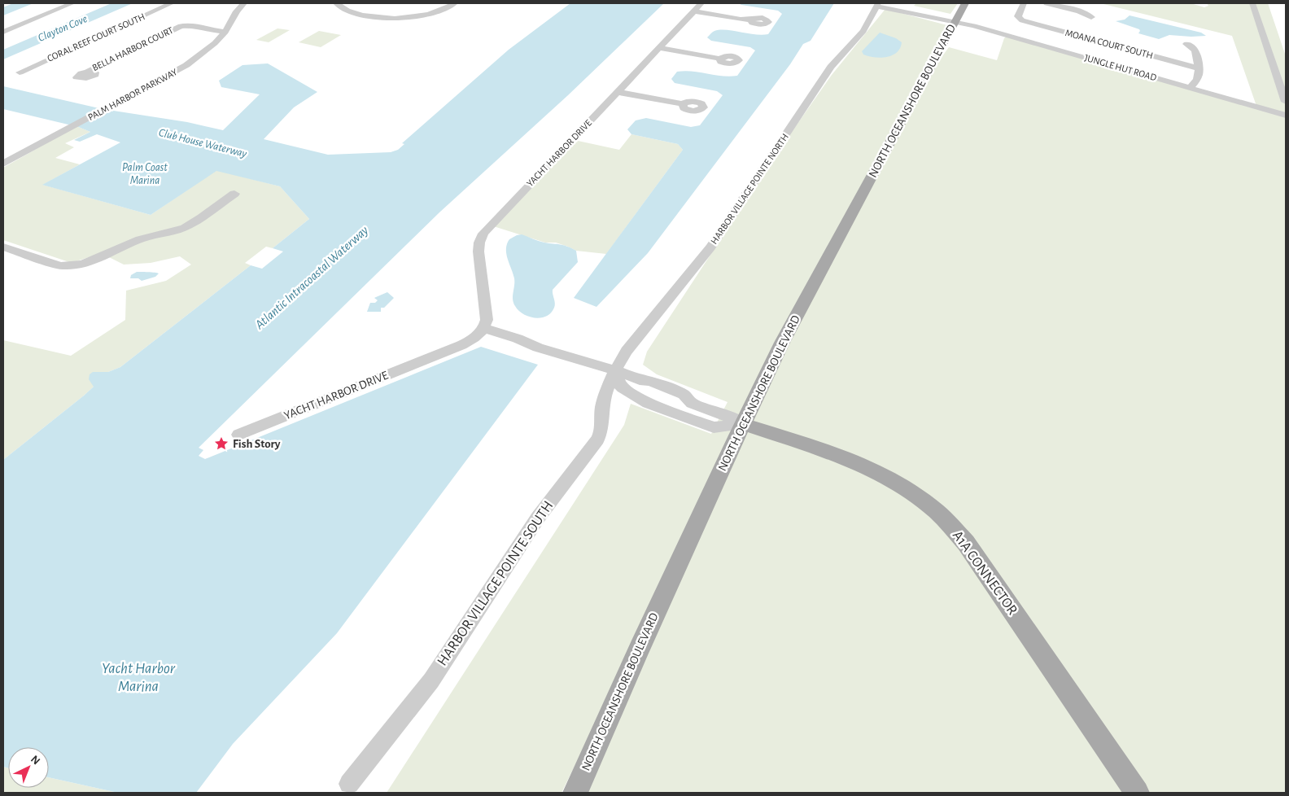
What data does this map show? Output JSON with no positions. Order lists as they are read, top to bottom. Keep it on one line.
{"streets":{"main road":["NORTH OCEANSHORE BOULEVARD","A1A CONNECTOR"],"street":["CORAL REEF COURT SOUTH","MOANA COURT SOUTH","BELLA HARBOR COURT","JUNGLE HUT ROAD","PALM HARBOR PARKWAY","YACHT HARBOR DRIVE","HARBOR VILLAGE POINTE NORTH","HARBOR VILLAGE POINTE SOUTH"]},"crossings":[["BELLA HARBOR COURT","PALM HARBOR PARKWAY"],["JUNGLE HUT ROAD","NORTH OCEANSHORE BOULEVARD"],["JUNGLE HUT ROAD","HARBOR VILLAGE POINTE NORTH"],["NORTH OCEANSHORE BOULEVARD","A1A CONNECTOR"],["HARBOR VILLAGE POINTE NORTH","HARBOR VILLAGE POINTE SOUTH"]],"water":["Clayton Cove","Club House Waterway","Palm Coast Marina","Atlantic Intracoastal Waterway","Yacht Harbor Marina"],"places":{"place":["Fish Story"]},"north":"top right"}
